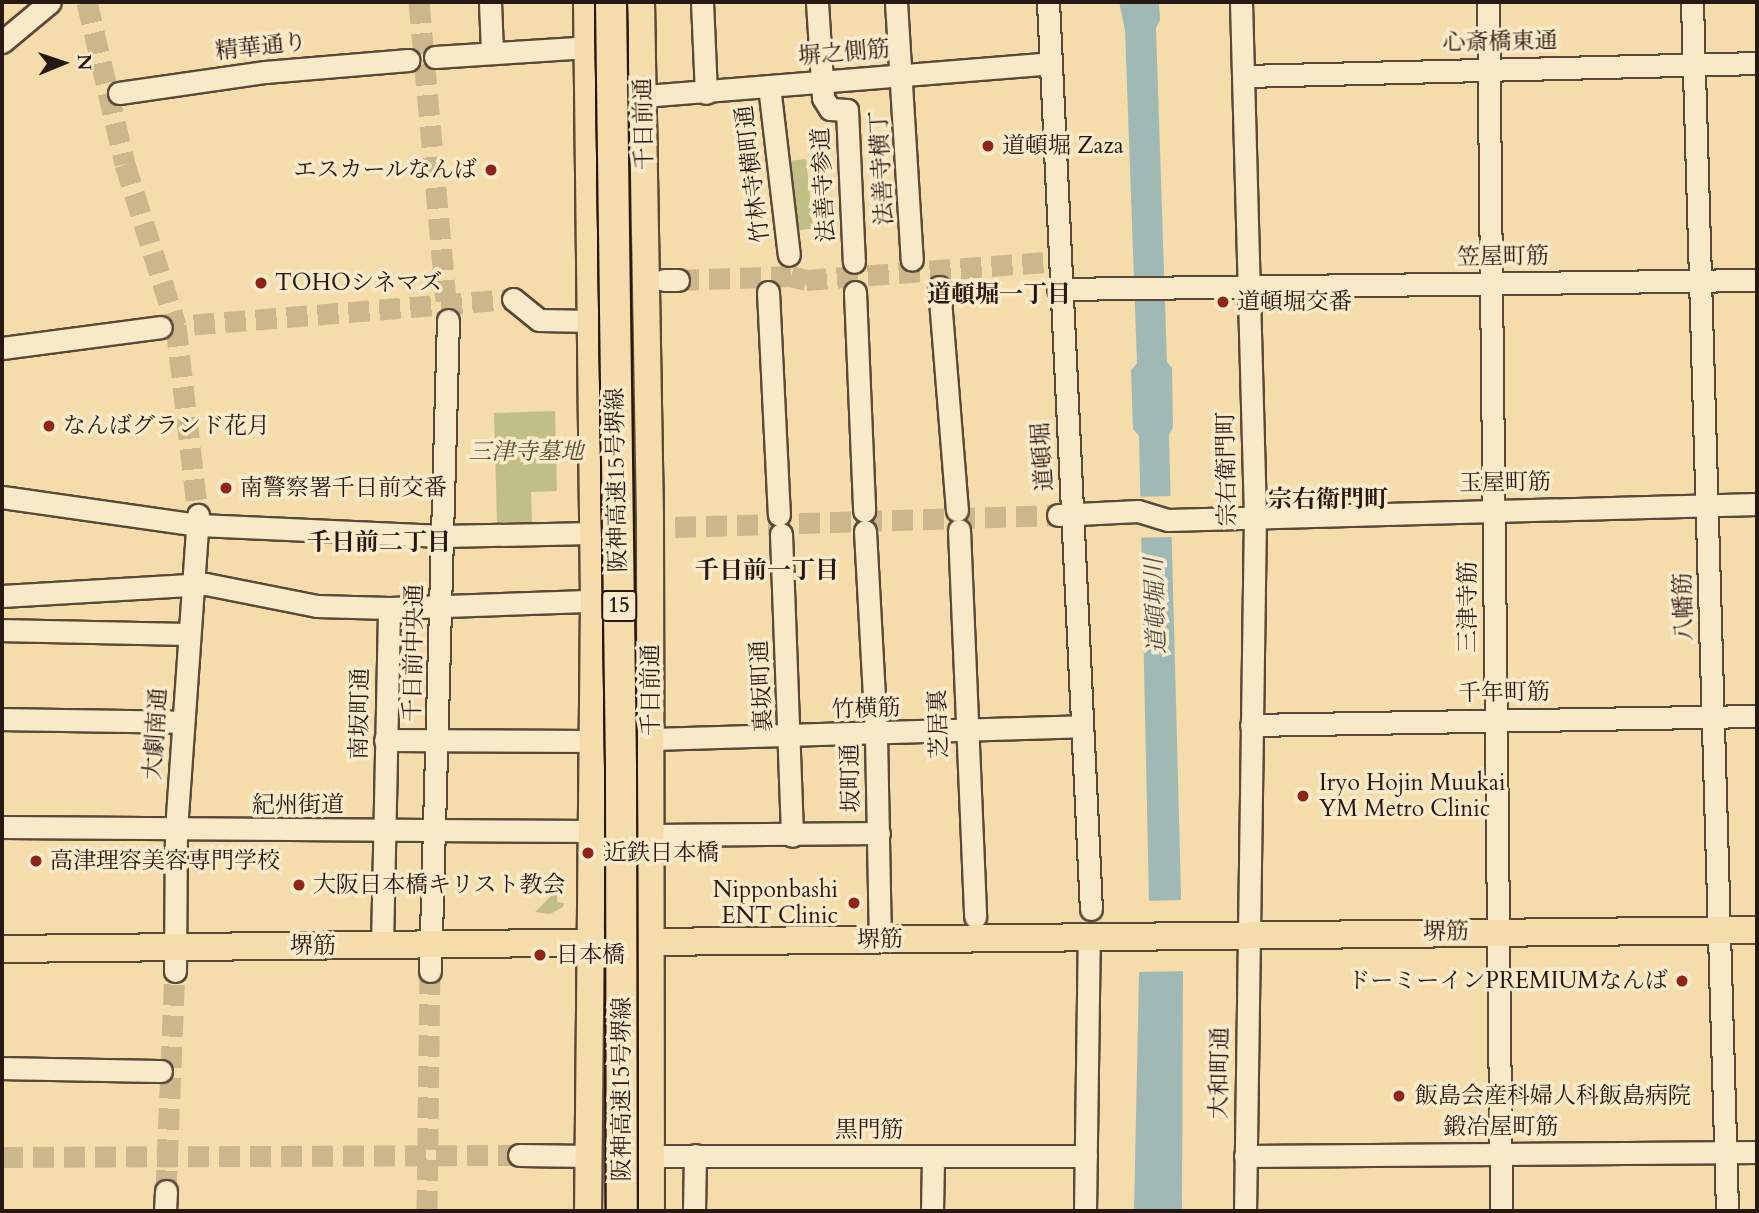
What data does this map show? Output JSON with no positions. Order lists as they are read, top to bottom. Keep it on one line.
{"streets":{"highway":["阪神高速15号堺線","15"],"main road":["千日前通","堺筋"],"street":["心斎橋東通","精華通り","塀之側筋","法善寺横丁","竹林寺横町通","法善寺参道","笠屋町筋","道頓堀","宗右衛門町","玉屋町筋","三津寺筋","八幡筋","千日前中央通","裏坂町通","千年町筋","竹横筋","南坂町通","芝居裏","大劇南通","坂町通","紀州街道","大和町通","鍛冶屋町筋","黒門筋"]},"crossings":[["心斎橋東通","宗右衛門町"],["心斎橋東通","三津寺筋"],["心斎橋東通","八幡筋"],["塀之側筋","千日前通"],["塀之側筋","法善寺横丁"],["塀之側筋","竹林寺横町通"],["塀之側筋","法善寺参道"],["塀之側筋","道頓堀"],["千日前通","竹横筋"],["千日前通","堺筋"],["千日前通","黒門筋"],["笠屋町筋","道頓堀"],["笠屋町筋","宗右衛門町"],["笠屋町筋","三津寺筋"],["笠屋町筋","八幡筋"],["道頓堀","玉屋町筋"],["道頓堀","竹横筋"],["宗右衛門町","玉屋町筋"],["宗右衛門町","千年町筋"],["宗右衛門町","堺筋"],["宗右衛門町","大和町通"],["玉屋町筋","三津寺筋"],["玉屋町筋","八幡筋"],["三津寺筋","千年町筋"],["三津寺筋","堺筋"],["三津寺筋","鍛冶屋町筋"],["八幡筋","千年町筋"],["八幡筋","堺筋"],["八幡筋","鍛冶屋町筋"],["千日前中央通","紀州街道"],["千日前中央通","堺筋"],["裏坂町通","竹横筋"],["竹横筋","芝居裏"],["竹横筋","坂町通"],["南坂町通","紀州街道"],["南坂町通","堺筋"],["大劇南通","紀州街道"],["大劇南通","堺筋"],["坂町通","堺筋"],["堺筋","大和町通"],["大和町通","鍛冶屋町筋"]],"districts":["道頓堀一丁目","宗右衛門町","千日前二丁目","千日前一丁目"],"water":["道頓堀川"],"parks":["三津寺墓地"],"places":["道頓堀 Zaza","エスカールなんば","TOHOシネマズ","道頓堀交番","なんばグランド花月","南警察署千日前交番","Iryo Hojin Muukai YM Metro Clinic","近鉄日本橋","高津理容美容専門学校","大阪日本橋キリスト教会","Nipponbashi ENT Clinic","日本橋","ドーミーインPREMIUMなんば","飯島会産科婦人科飯島病院"],"north":"right"}
